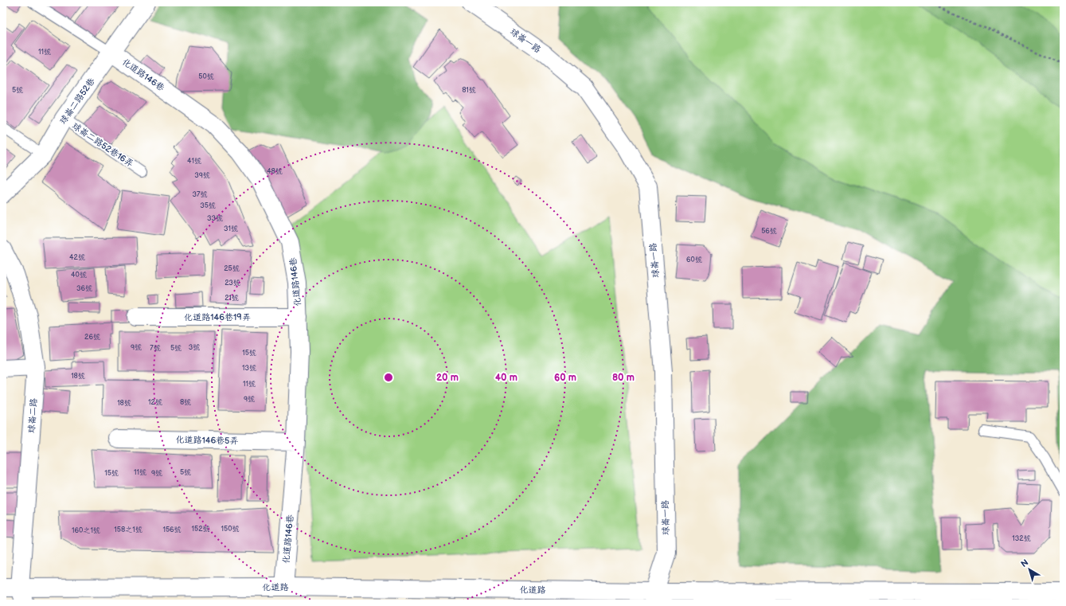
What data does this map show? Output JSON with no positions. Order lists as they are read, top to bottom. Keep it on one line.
{"streets":{"street":["球崙一路","化道路146巷","球崙二路52巷","化道路146巷19弄","球崙二路","化道路146巷5弄","化道路"],"lane":["球崙二路52巷16弄"]},"crossings":[["球崙一路","化道路"],["化道路146巷","球崙二路52巷"],["化道路146巷","化道路146巷19弄"],["化道路146巷","化道路146巷5弄"],["化道路146巷","化道路"],["球崙二路52巷","球崙二路52巷16弄"],["球崙二路","化道路"]],"house_numbers":["11號","50號","5號","81號","41號","48號","39號","37號","35號","33號","31號","56號","42號","60號","25號","40號","23號","36號","21號","26號","9號","3號","7號","5號","15號","13號","18號","11號","9號","12號","8號","18號","11號","5號","15號","9號","152號","150號","158之1號","156號","160之1號","132號"],"north":"top left","rings":["20 m","40 m","60 m","80 m"]}
